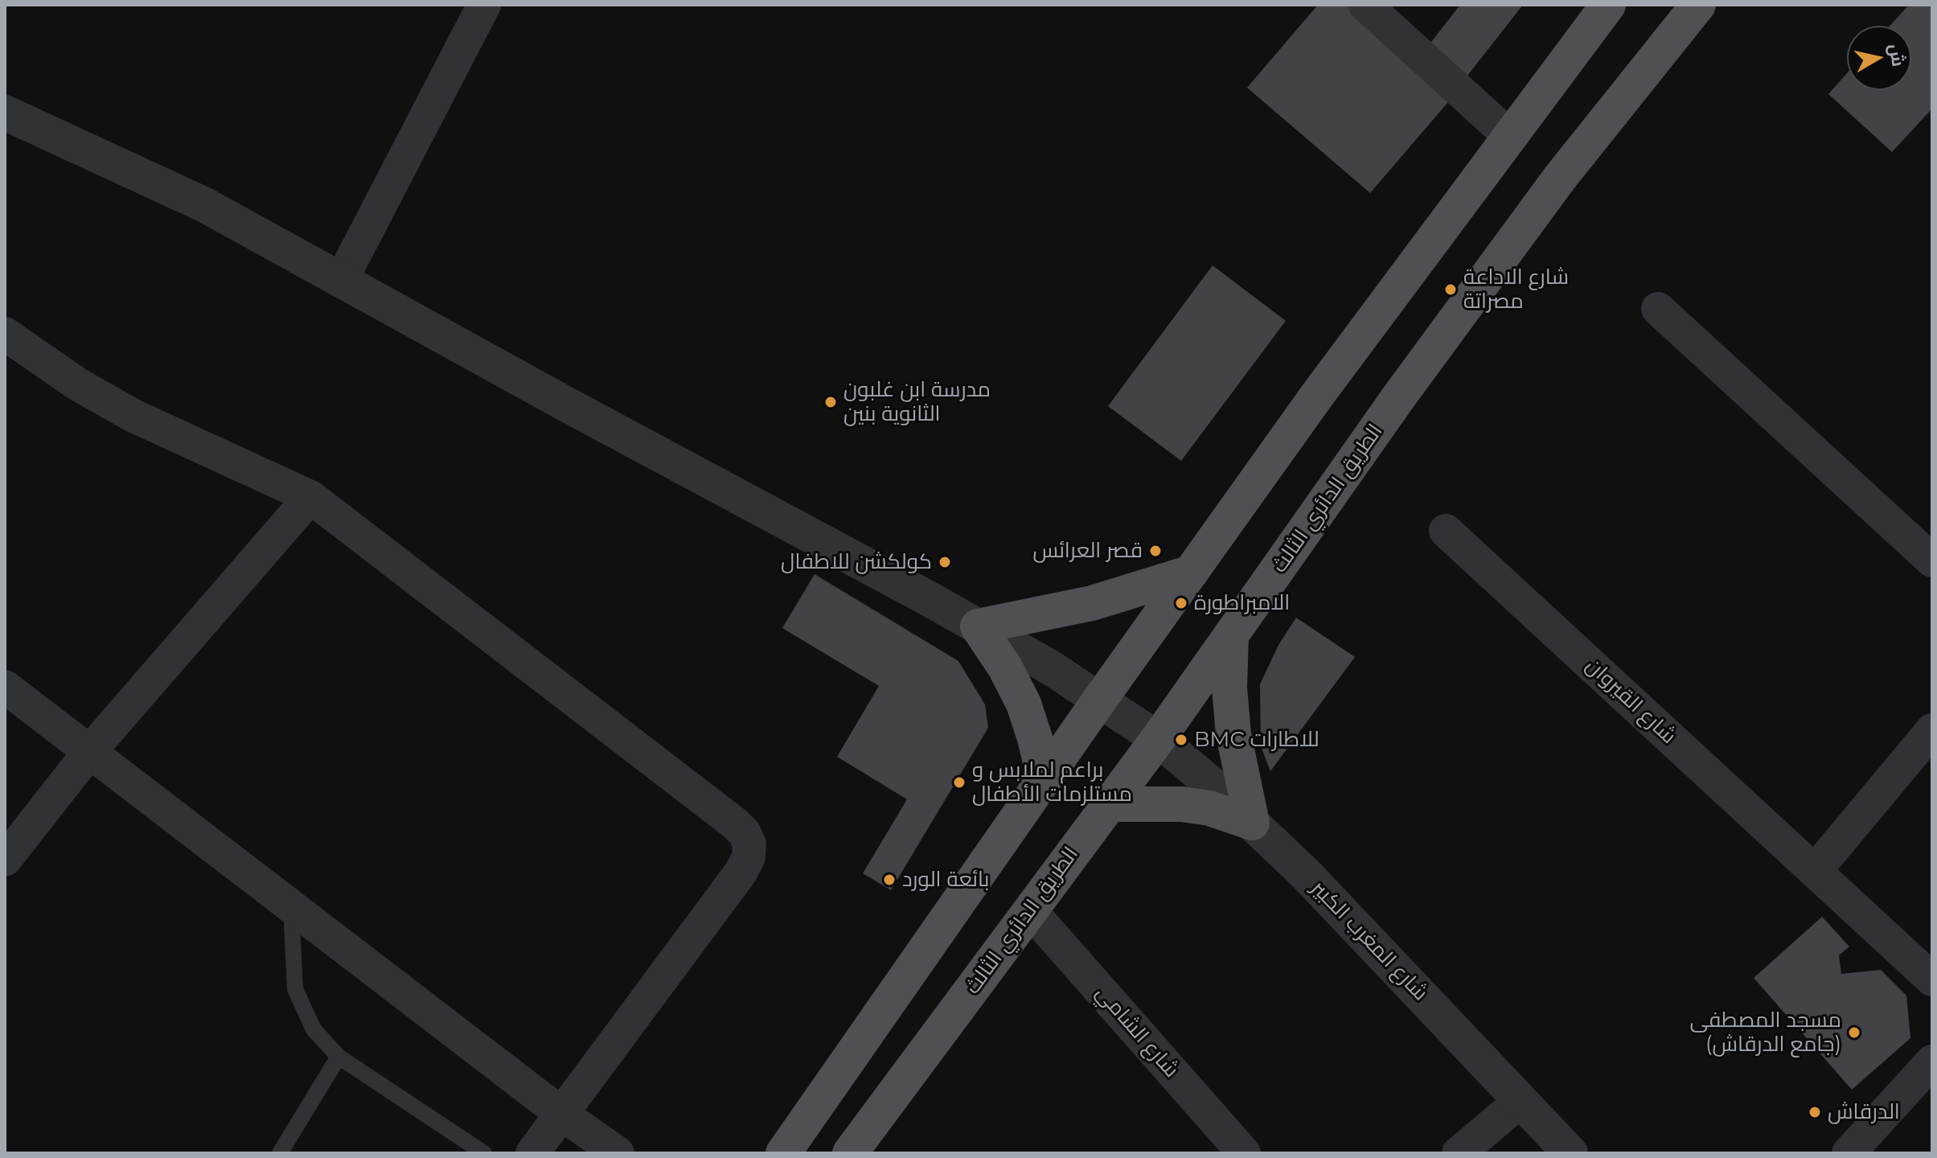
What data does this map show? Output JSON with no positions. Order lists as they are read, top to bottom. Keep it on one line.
{"streets":{"main road":["الطريق الدائري الثالث"],"street":["شارع القيروان","شارع المغرب الكبير","شارع الشامي"]},"crossings":[["الطريق الدائري الثالث","شارع المغرب الكبير"],["الطريق الدائري الثالث","شارع الشامي"]],"places":["شارع الاداعة مصراتة","مدرسة ابن غلبون الثانوية بنين","قصر العرائس","كولكشن للاطفال","الامبراطورة","BMC للاطارات","براعم لملابس و مستلزمات الأطفال","بائعة الورد","مسجد المصطفى (جامع الدرقاش)","الدرقاش"],"north":"right"}
